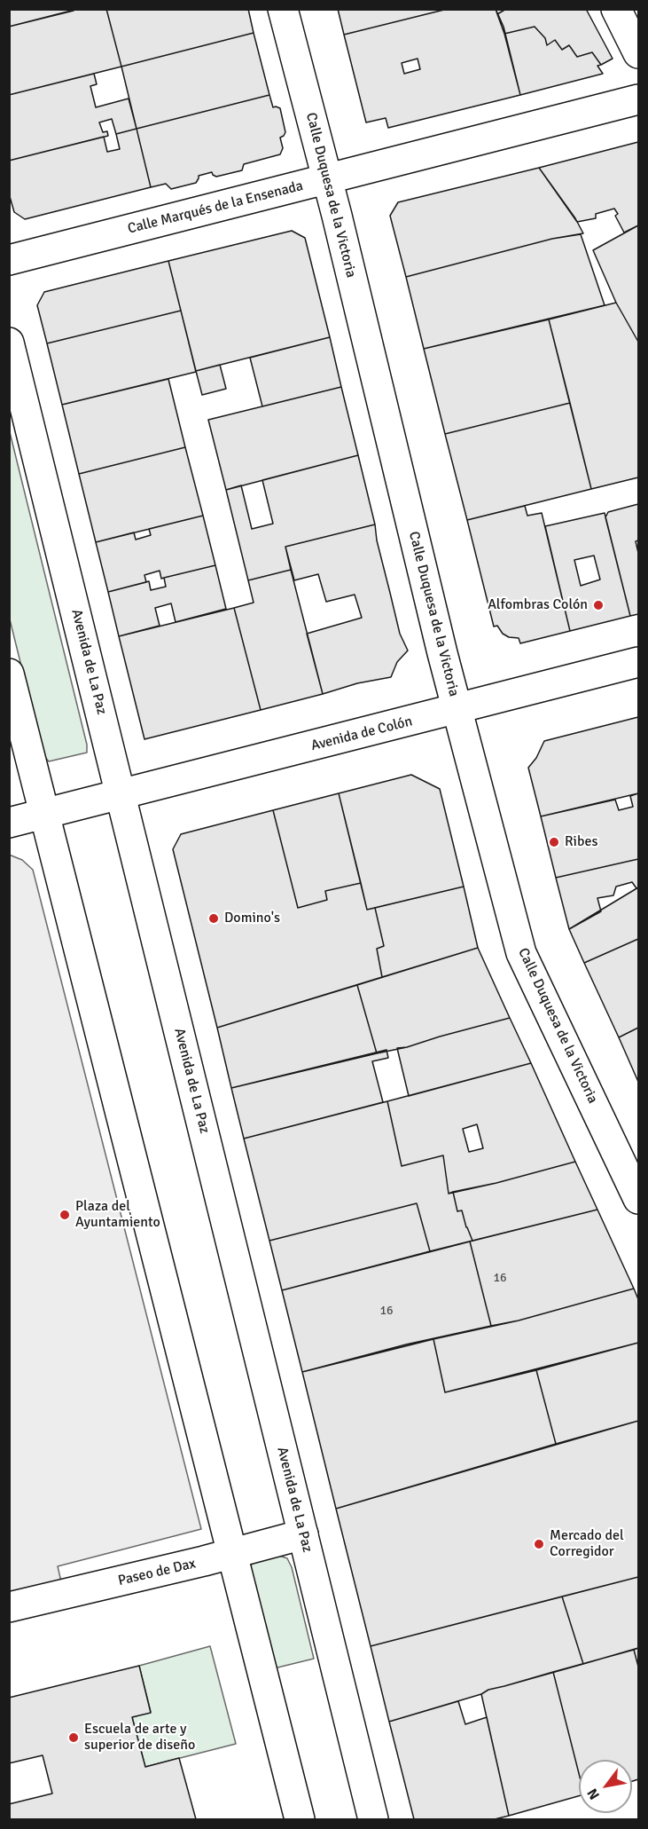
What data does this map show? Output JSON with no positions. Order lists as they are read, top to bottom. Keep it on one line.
{"streets":{"main road":["Calle Duquesa de la Victoria","Calle Marqués de la Ensenada","Avenida de La Paz","Avenida de Colón","Paseo de Dax"]},"crossings":[["Calle Duquesa de la Victoria","Calle Marqués de la Ensenada"],["Calle Duquesa de la Victoria","Avenida de Colón"],["Avenida de La Paz","Avenida de Colón"],["Avenida de La Paz","Paseo de Dax"]],"places":["Alfombras Colón","Ribes","Domino's","Plaza del Ayuntamiento","Mercado del Corregidor","Escuela de arte y superior de diseño"],"house_numbers":["16","16"],"north":"bottom left"}
